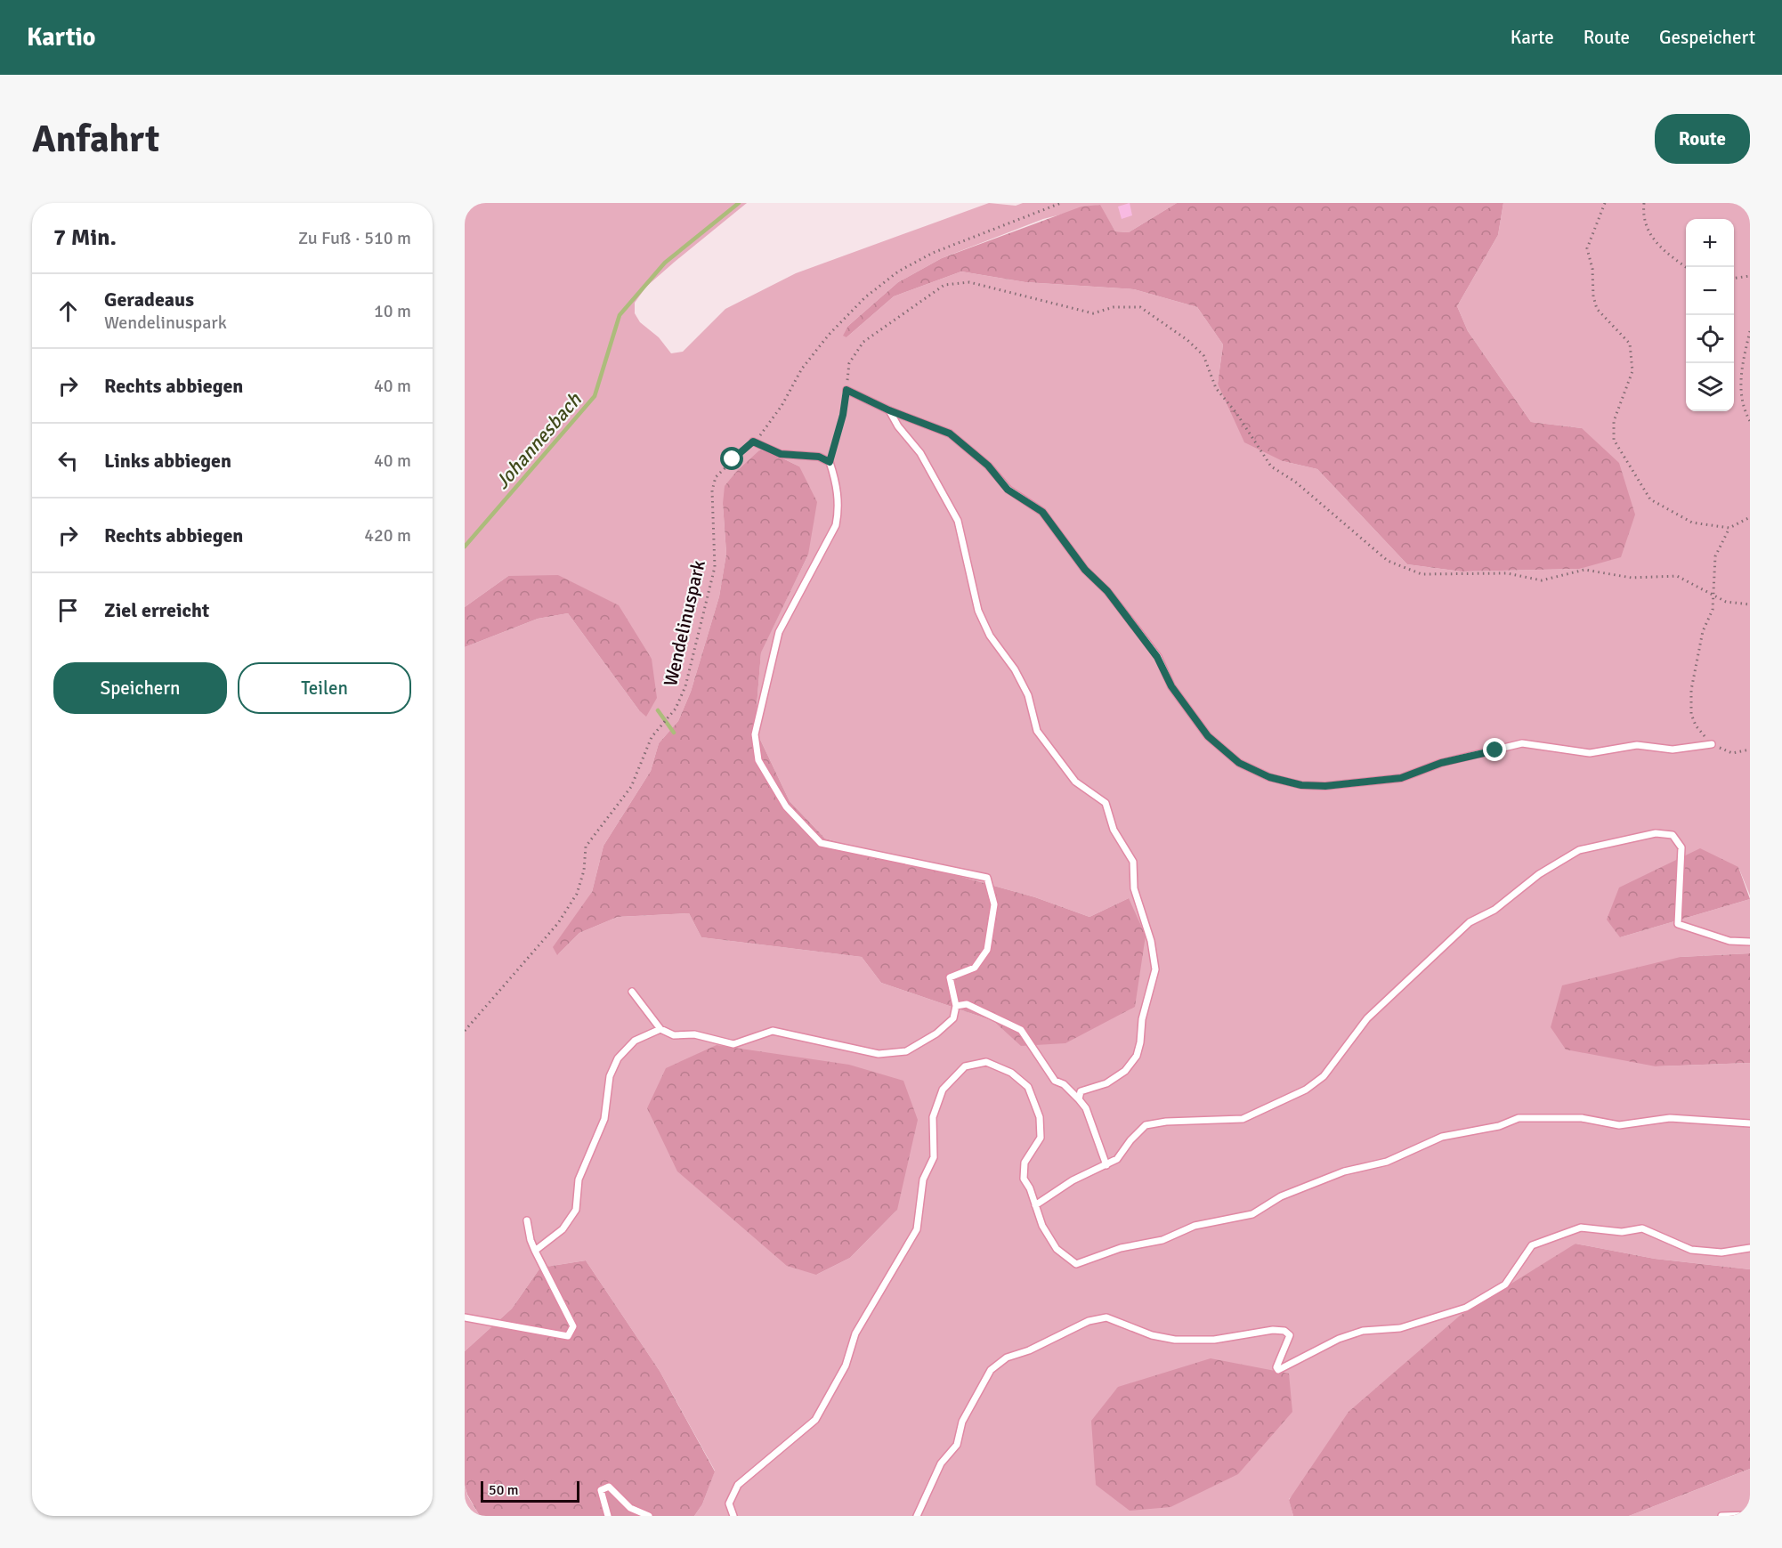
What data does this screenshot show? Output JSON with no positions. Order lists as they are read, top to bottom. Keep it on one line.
{"streets":{"path":["Wendelinuspark"]},"water":["Johannesbach"],"scale_bar":"50 m","page":{"header":"Kartio","nav":["Karte","Route","Gespeichert"],"buttons":["Route",["Speichern","Teilen"]],"title":"Anfahrt","heading":["7 Min.","Zu Fuß · 510 m"],"map_buttons":["+","−"],"list":[["Geradeaus","Wendelinuspark","10 m"],["Rechts abbiegen","40 m"],["Links abbiegen","40 m"],["Rechts abbiegen","420 m"],"Ziel erreicht"],"scale":"50 m"}}
